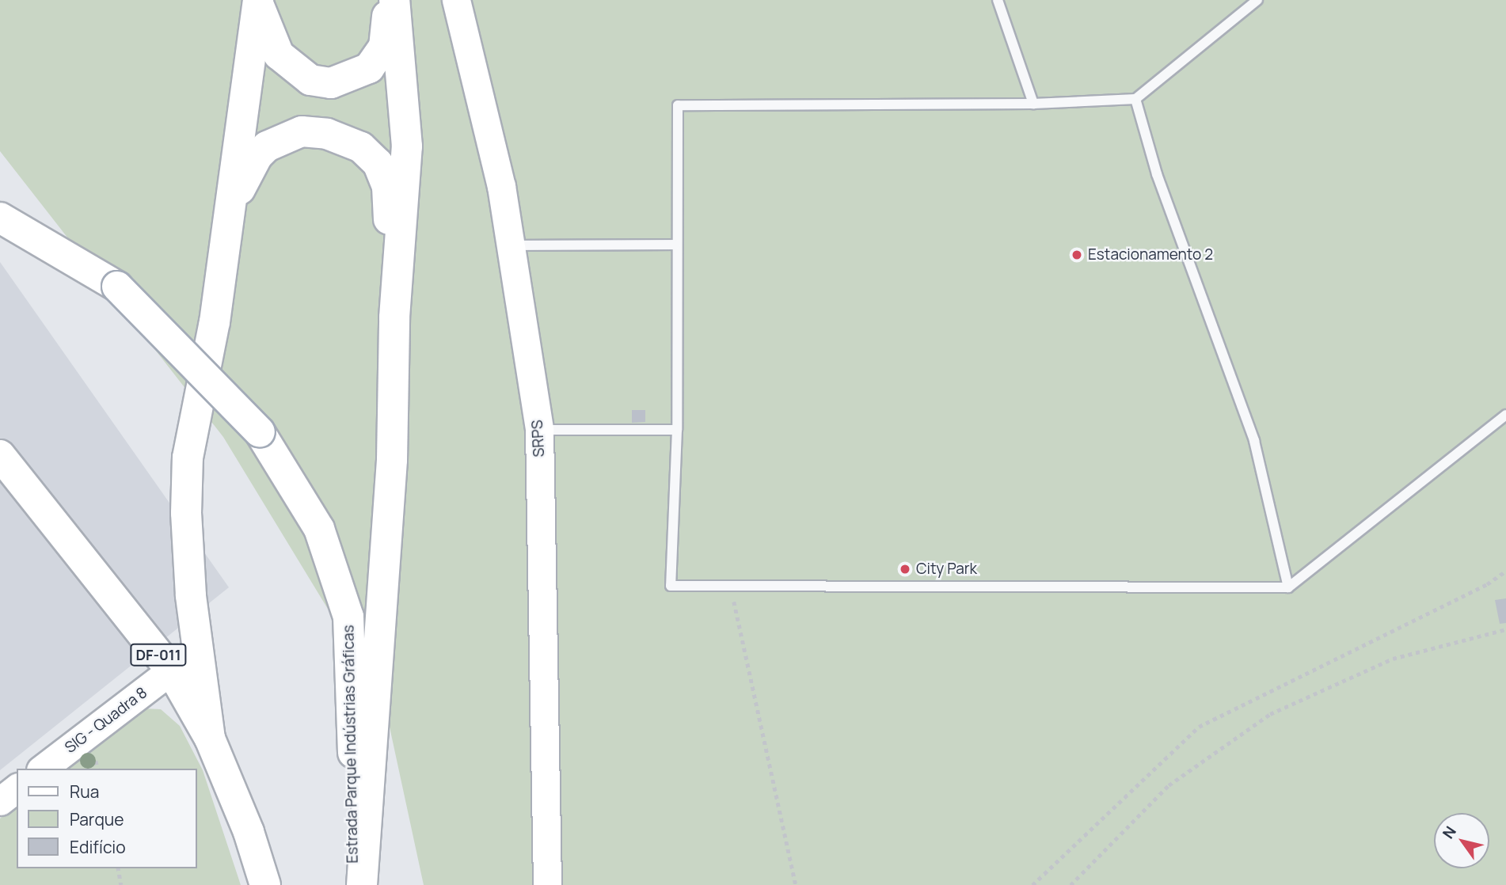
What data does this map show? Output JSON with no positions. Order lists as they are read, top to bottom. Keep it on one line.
{"streets":{"main road":["SRPS","DF-011","SIG - Quadra 8","Estrada Parque Indústrias Gráficas"]},"crossings":[["DF-011","SIG - Quadra 8"]],"places":["Estacionamento 2","City Park"],"legend":["Rua","Parque","Edifício"],"north":"top left"}
